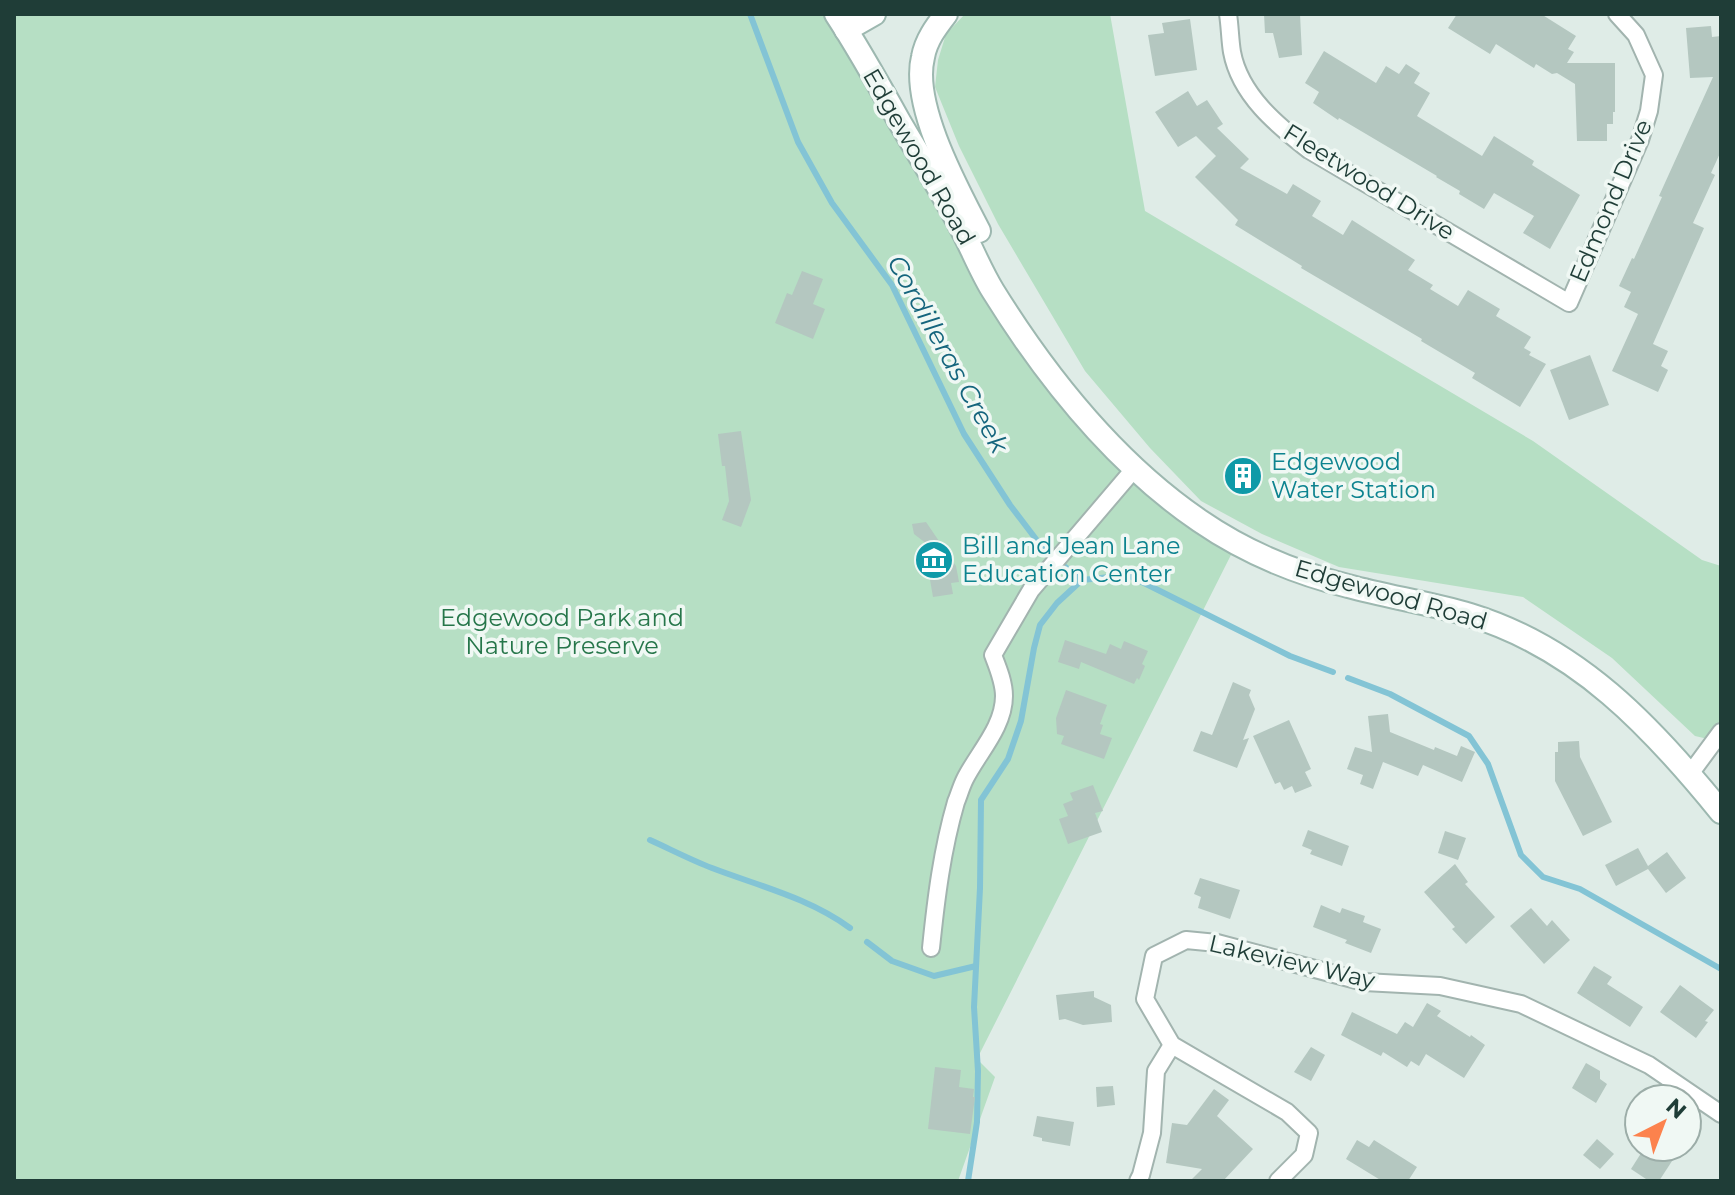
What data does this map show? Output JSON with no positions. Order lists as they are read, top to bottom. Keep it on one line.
{"streets":{"main road":["Edgewood Road"],"street":["Fleetwood Drive","Edmond Drive","Lakeview Way"]},"crossings":[["Fleetwood Drive","Edmond Drive"]],"water":["Cordilleras Creek"],"parks":["Edgewood Park and Nature Preserve"],"places":{"building":["Edgewood Water Station"],"museum":["Bill and Jean Lane Education Center"]},"north":"top right"}
